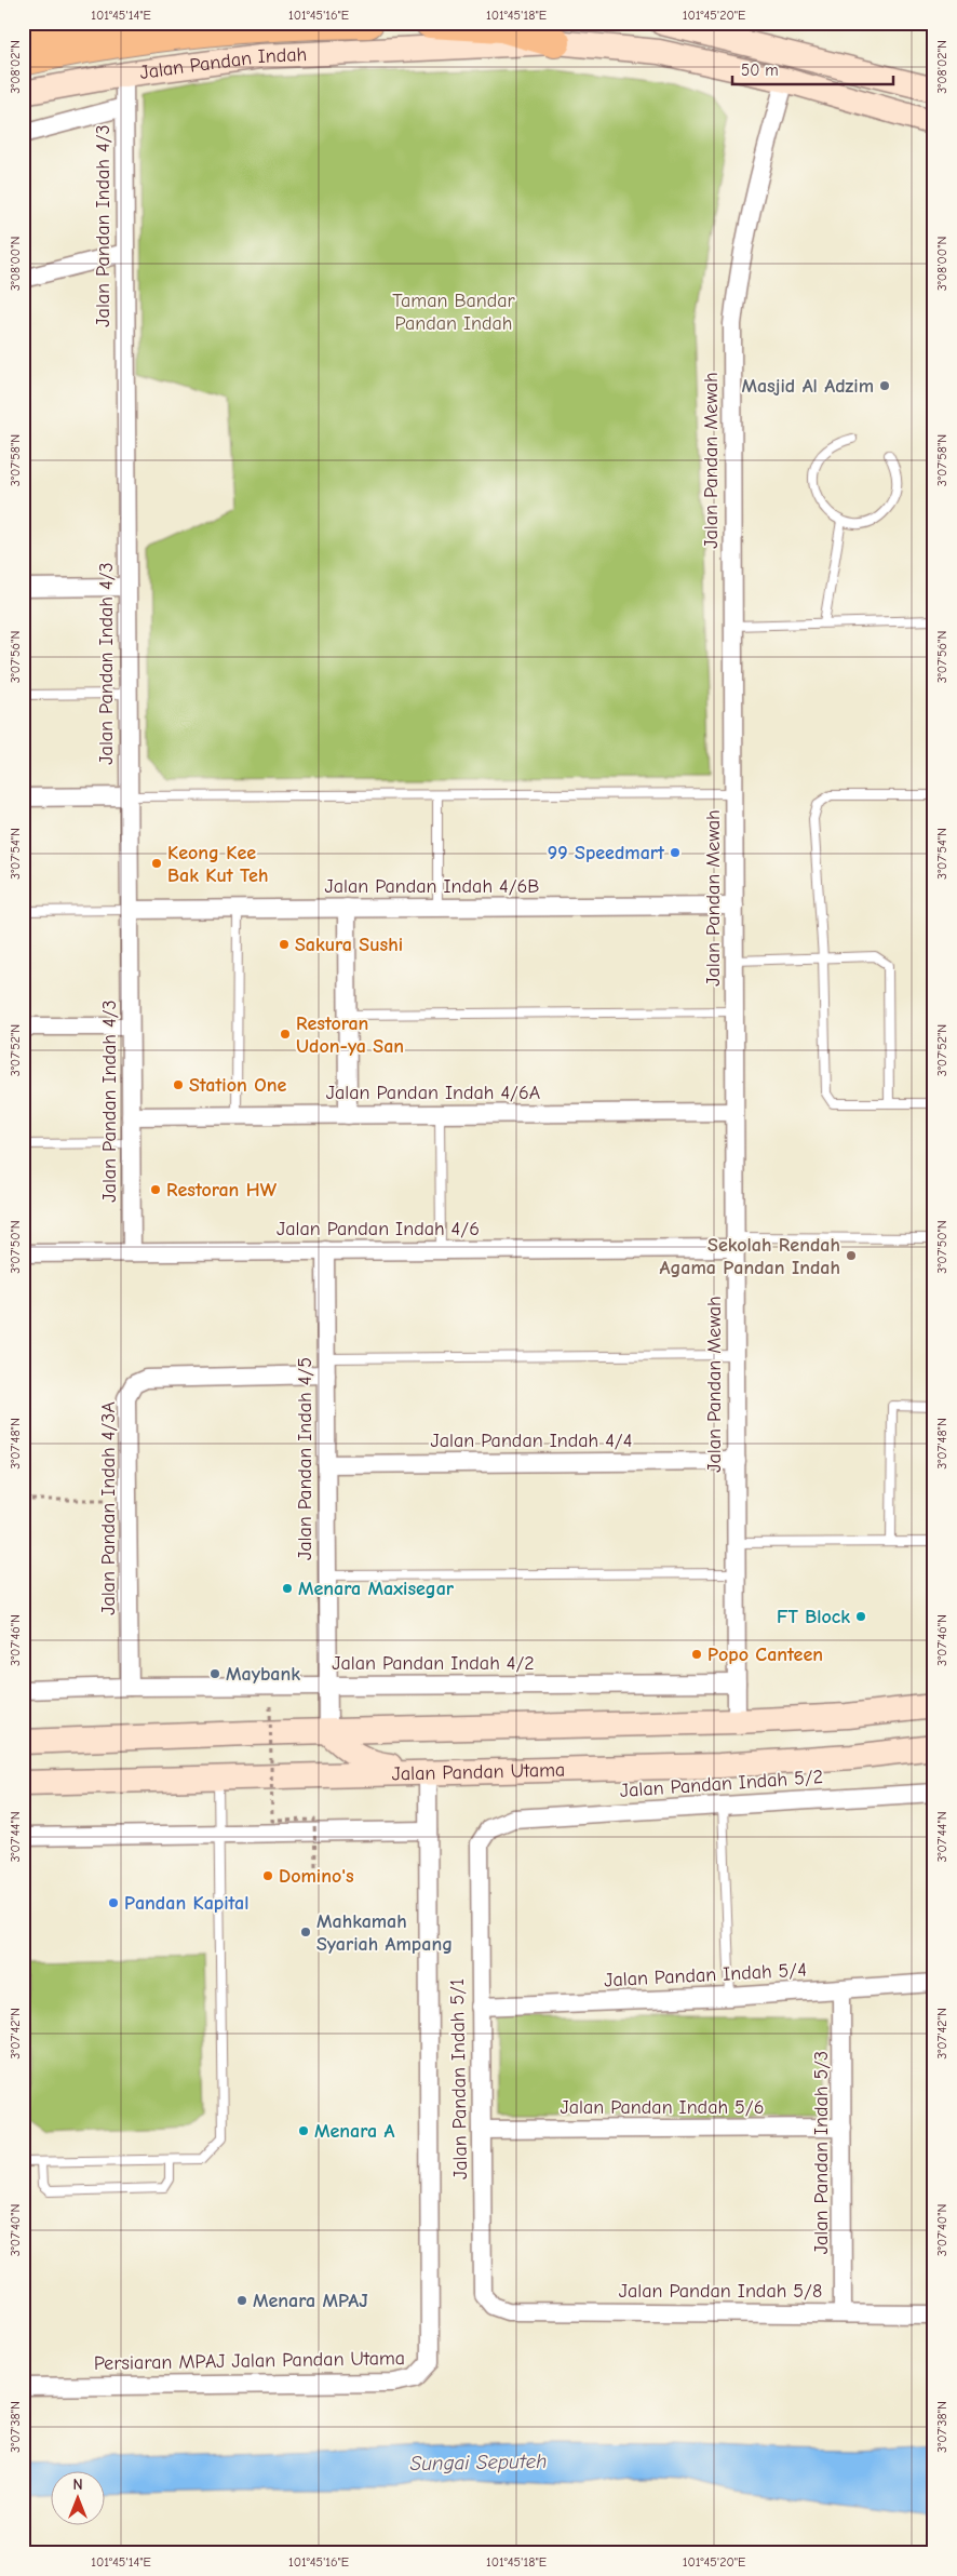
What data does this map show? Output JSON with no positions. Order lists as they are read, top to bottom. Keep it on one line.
{"streets":{"main road":["Jalan Pandan Indah","Jalan Pandan Utama"],"street":["Jalan Pandan Indah 4/3","Jalan Pandan Mewah","Jalan Pandan Indah 4/6B","Jalan Pandan Indah 4/6A","Jalan Pandan Indah 4/6","Jalan Pandan Indah 4/4","Jalan Pandan Indah 4/5","Jalan Pandan Indah 4/3A","Jalan Pandan Indah 4/2","Jalan Pandan Indah 5/2","Jalan Pandan Indah 5/4","Jalan Pandan Indah 5/1","Jalan Pandan Indah 5/6","Jalan Pandan Indah 5/3","Jalan Pandan Indah 5/8","Persiaran MPAJ Jalan Pandan Utama"]},"crossings":[["Jalan Pandan Indah","Jalan Pandan Indah 4/3"],["Jalan Pandan Indah","Jalan Pandan Mewah"],["Jalan Pandan Indah 4/3","Jalan Pandan Indah 4/6B"],["Jalan Pandan Indah 4/3","Jalan Pandan Indah 4/6A"],["Jalan Pandan Indah 4/3","Jalan Pandan Indah 4/6"],["Jalan Pandan Mewah","Jalan Pandan Indah 4/6B"],["Jalan Pandan Mewah","Jalan Pandan Indah 4/6A"],["Jalan Pandan Mewah","Jalan Pandan Indah 4/6"],["Jalan Pandan Mewah","Jalan Pandan Indah 4/4"],["Jalan Pandan Mewah","Jalan Pandan Indah 4/2"],["Jalan Pandan Indah 4/6","Jalan Pandan Indah 4/5"],["Jalan Pandan Indah 4/4","Jalan Pandan Indah 4/5"],["Jalan Pandan Indah 4/5","Jalan Pandan Indah 4/3A"],["Jalan Pandan Indah 4/5","Jalan Pandan Indah 4/2"],["Jalan Pandan Indah 4/3A","Jalan Pandan Indah 4/2"],["Jalan Pandan Utama","Persiaran MPAJ Jalan Pandan Utama"],["Jalan Pandan Indah 5/2","Jalan Pandan Indah 5/1"],["Jalan Pandan Indah 5/4","Jalan Pandan Indah 5/1"],["Jalan Pandan Indah 5/4","Jalan Pandan Indah 5/3"],["Jalan Pandan Indah 5/1","Jalan Pandan Indah 5/6"],["Jalan Pandan Indah 5/1","Jalan Pandan Indah 5/8"],["Jalan Pandan Indah 5/6","Jalan Pandan Indah 5/3"],["Jalan Pandan Indah 5/3","Jalan Pandan Indah 5/8"]],"water":["Sungai Seputeh"],"parks":["Taman Bandar Pandan Indah"],"places":["Masjid Al Adzim","99 Speedmart","Keong Kee Bak Kut Teh","Sakura Sushi","Restoran Udon-ya San","Station One","Restoran HW","Sekolah Rendah Agama Pandan Indah","Menara Maxisegar","FT Block","Popo Canteen","Maybank","Domino's","Pandan Kapital","Mahkamah Syariah Ampang","Menara A","Menara MPAJ"],"scale_bar":"50 m","north":"top","coordinates":["101°45'14\"E","101°45'16\"E","101°45'18\"E","101°45'20\"E","3°08'02\"N","3°08'00\"N","3°07'58\"N","3°07'56\"N","3°07'54\"N","3°07'52\"N","3°07'50\"N","3°07'48\"N","3°07'46\"N","3°07'44\"N","3°07'42\"N","3°07'40\"N","3°07'38\"N"]}
